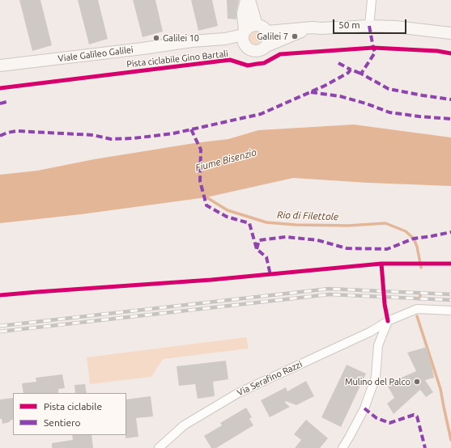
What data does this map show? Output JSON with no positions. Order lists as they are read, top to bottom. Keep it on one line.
{"streets":{"main road":["Viale Galileo Galilei"],"street":["Via Serafino Razzi"],"cycle path":["Pista ciclabile Gino Bartali"]},"water":["Fiume Bisenzio","Rio di Filettole"],"places":["Galilei 7","Galilei 10","Mulino del Palco"],"legend":["Pista ciclabile","Sentiero"],"scale_bar":"50 m"}
